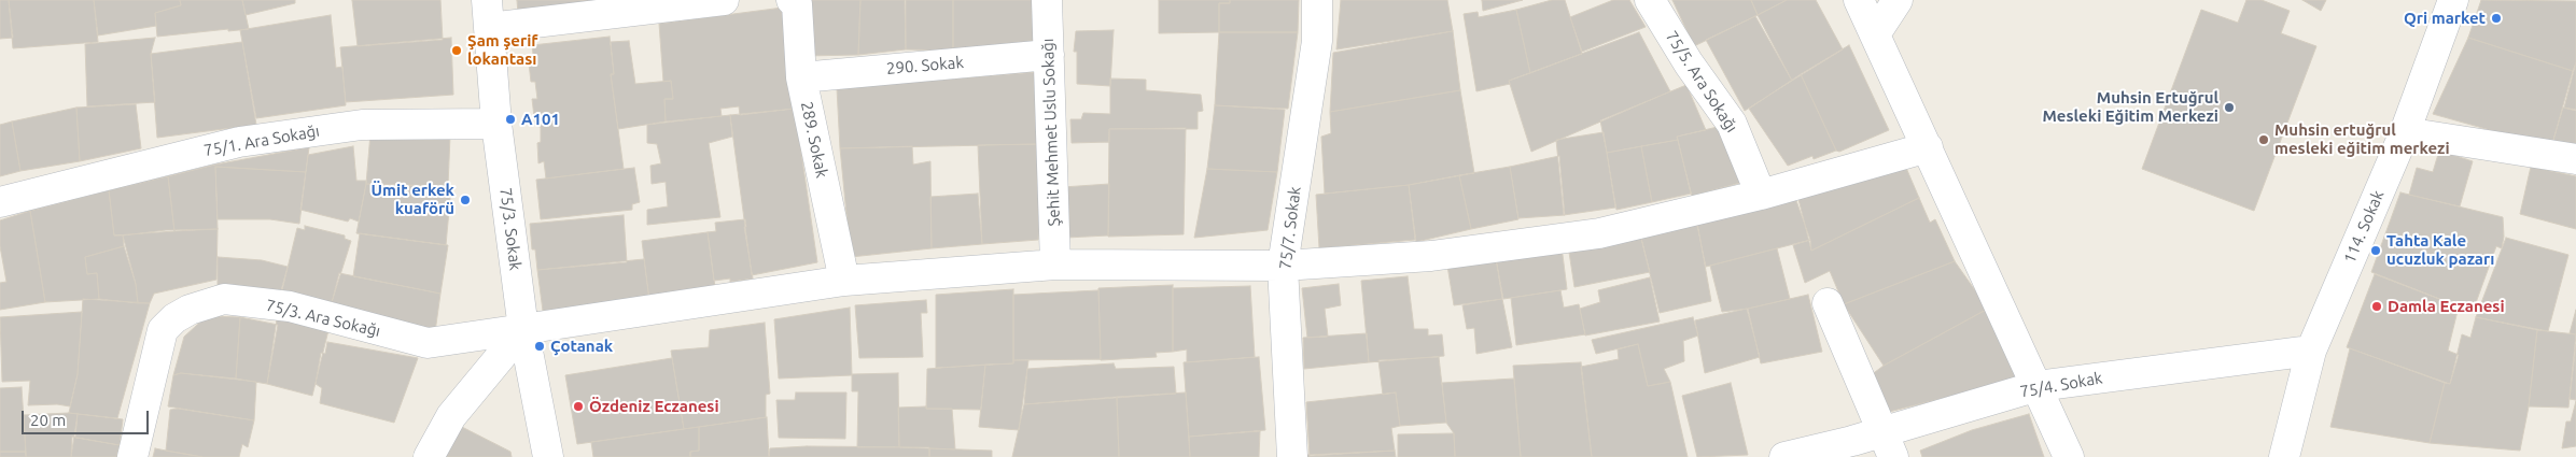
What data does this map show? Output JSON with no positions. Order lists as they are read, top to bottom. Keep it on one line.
{"streets":{"street":["290. Sokak","75/5. Ara Sokağı","Şehit Mehmet Uslu Sokağı","289. Sokak","75/1. Ara Sokağı","114. Sokak","75/7. Sokak","75/3. Sokak","75/3. Ara Sokağı","75/4. Sokak"]},"crossings":[["290. Sokak","Şehit Mehmet Uslu Sokağı"],["290. Sokak","289. Sokak"],["75/5. Ara Sokağı","75/3. Ara Sokağı"],["Şehit Mehmet Uslu Sokağı","75/3. Ara Sokağı"],["289. Sokak","75/3. Ara Sokağı"],["75/1. Ara Sokağı","75/3. Sokak"],["114. Sokak","75/4. Sokak"],["75/7. Sokak","75/3. Ara Sokağı"],["75/3. Sokak","75/3. Ara Sokağı"]],"places":["Qri market","Şam şerif lokantası","Muhsin Ertuğrul Mesleki Eğitim Merkezi","A101","Muhsin ertuğrul mesleki eğitim merkezi","Ümit erkek kuaförü","Tahta Kale ucuzluk pazarı","Damla Eczanesi","Çotanak","Özdeniz Eczanesi"],"scale_bar":"20 m"}
